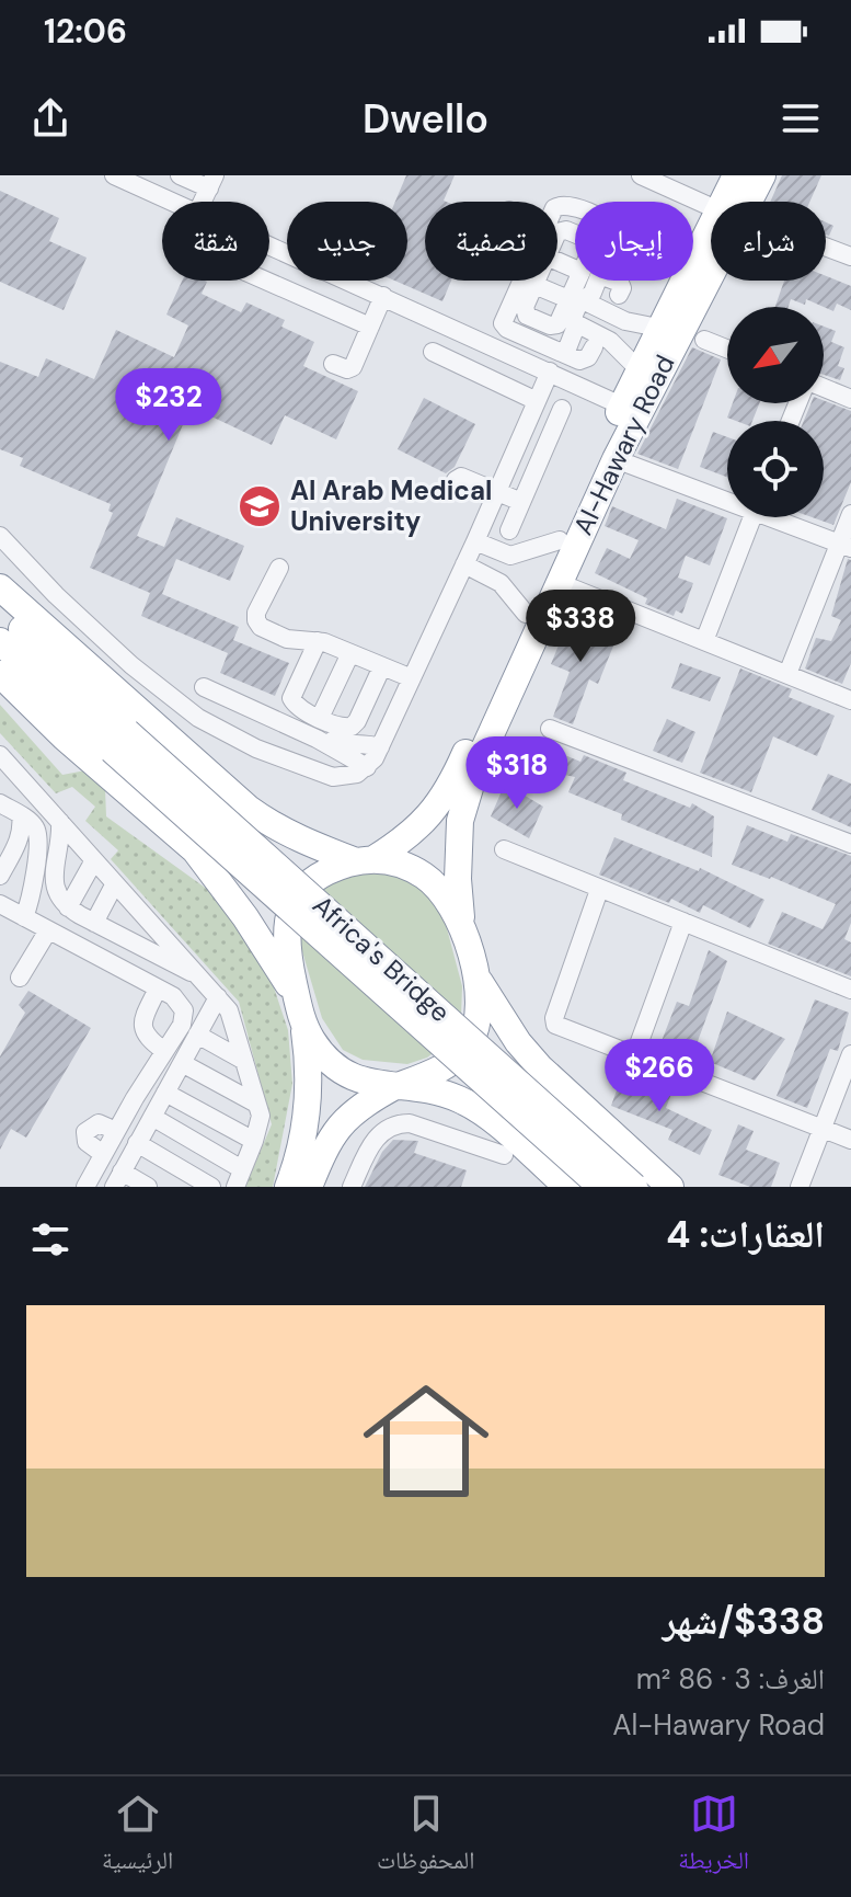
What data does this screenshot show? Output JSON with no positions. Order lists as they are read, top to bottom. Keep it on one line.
{"streets":{"highway":["Al-Hawary Road","Africa's Bridge"]},"places":{"school or university":["Al Arab Medical University"]},"north":"bottom left","page":{"status":"12:06","header":"Dwello","chip":["شراء","إيجار","تصفية","جديد","شقة"],"price":["$232","$338","$318","$266"],"heading":"العقارات: 4","list":[{"name":"$338/شهر","note":"الغرف: 3 · 86 m² · Al-Hawary Road"}],"tabs":["الخريطة","المحفوظات","الرئيسية"]}}
